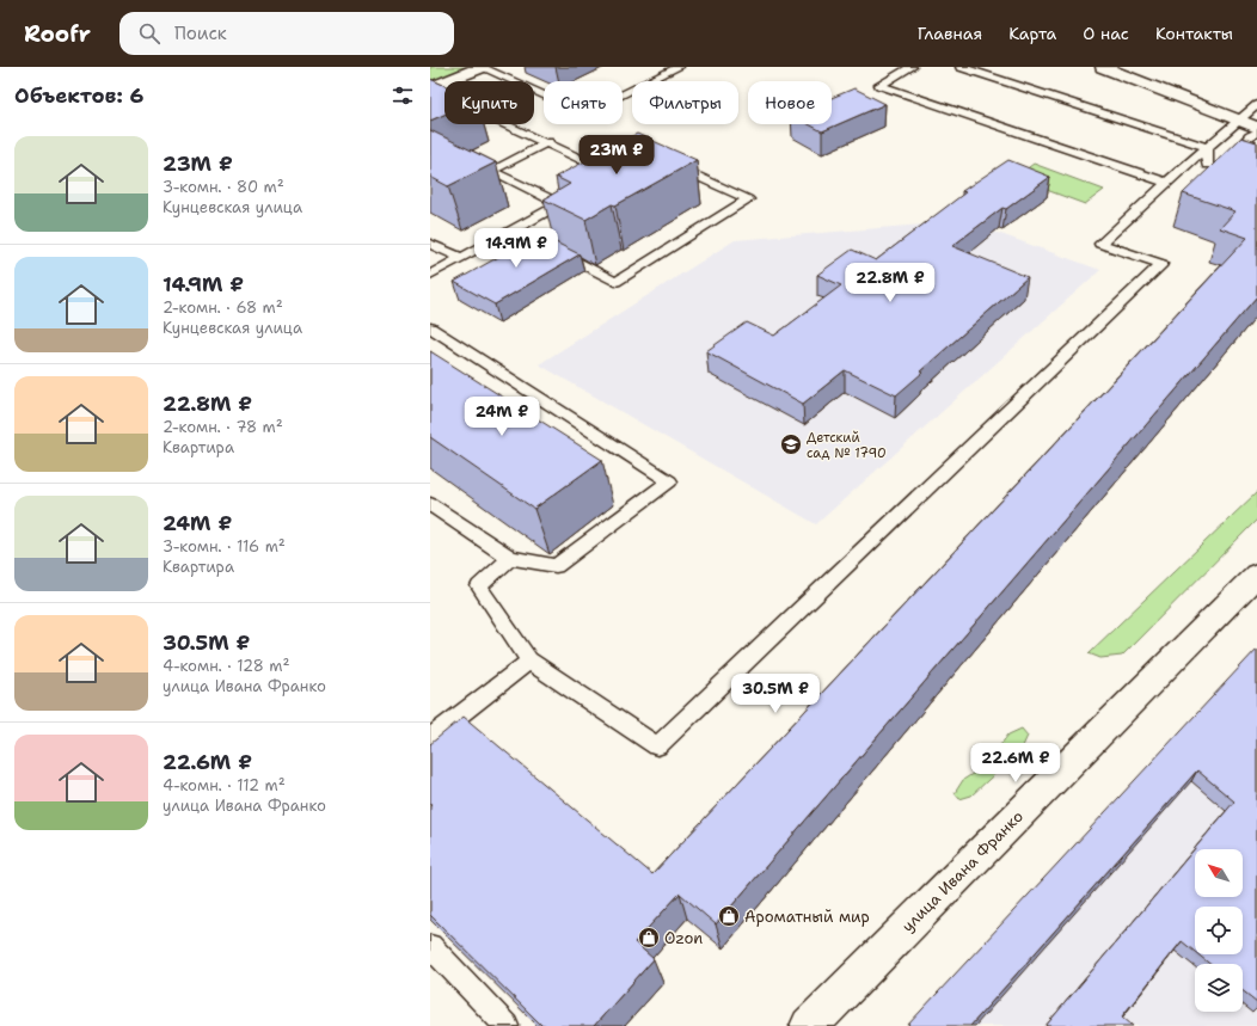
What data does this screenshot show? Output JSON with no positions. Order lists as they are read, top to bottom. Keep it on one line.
{"streets":{"street":["улица Ивана Франко"]},"places":{"school or university":["Детский сад № 1790"],"shop":["Ароматный мир","Ozon"]},"north":"top left","page":{"header":"Roofr","search":"Поиск","nav":["Главная","Карта","О нас","Контакты"],"heading":"Объектов: 6","chip":["Купить","Снять","Фильтры","Новое"],"list":[{"name":"23M ₽","note":"3-комн. · 80 m² · Кунцевская улица"},{"name":"14.9M ₽","note":"2-комн. · 68 m² · Кунцевская улица"},{"name":"22.8M ₽","note":"2-комн. · 78 m² · Квартира"},{"name":"24M ₽","note":"3-комн. · 116 m² · Квартира"},{"name":"30.5M ₽","note":"4-комн. · 128 m² · улица Ивана Франко"},{"name":"22.6M ₽","note":"4-комн. · 112 m² · улица Ивана Франко"}],"price":["23M ₽","14.9M ₽","22.8M ₽","24M ₽","30.5M ₽","22.6M ₽"]}}
